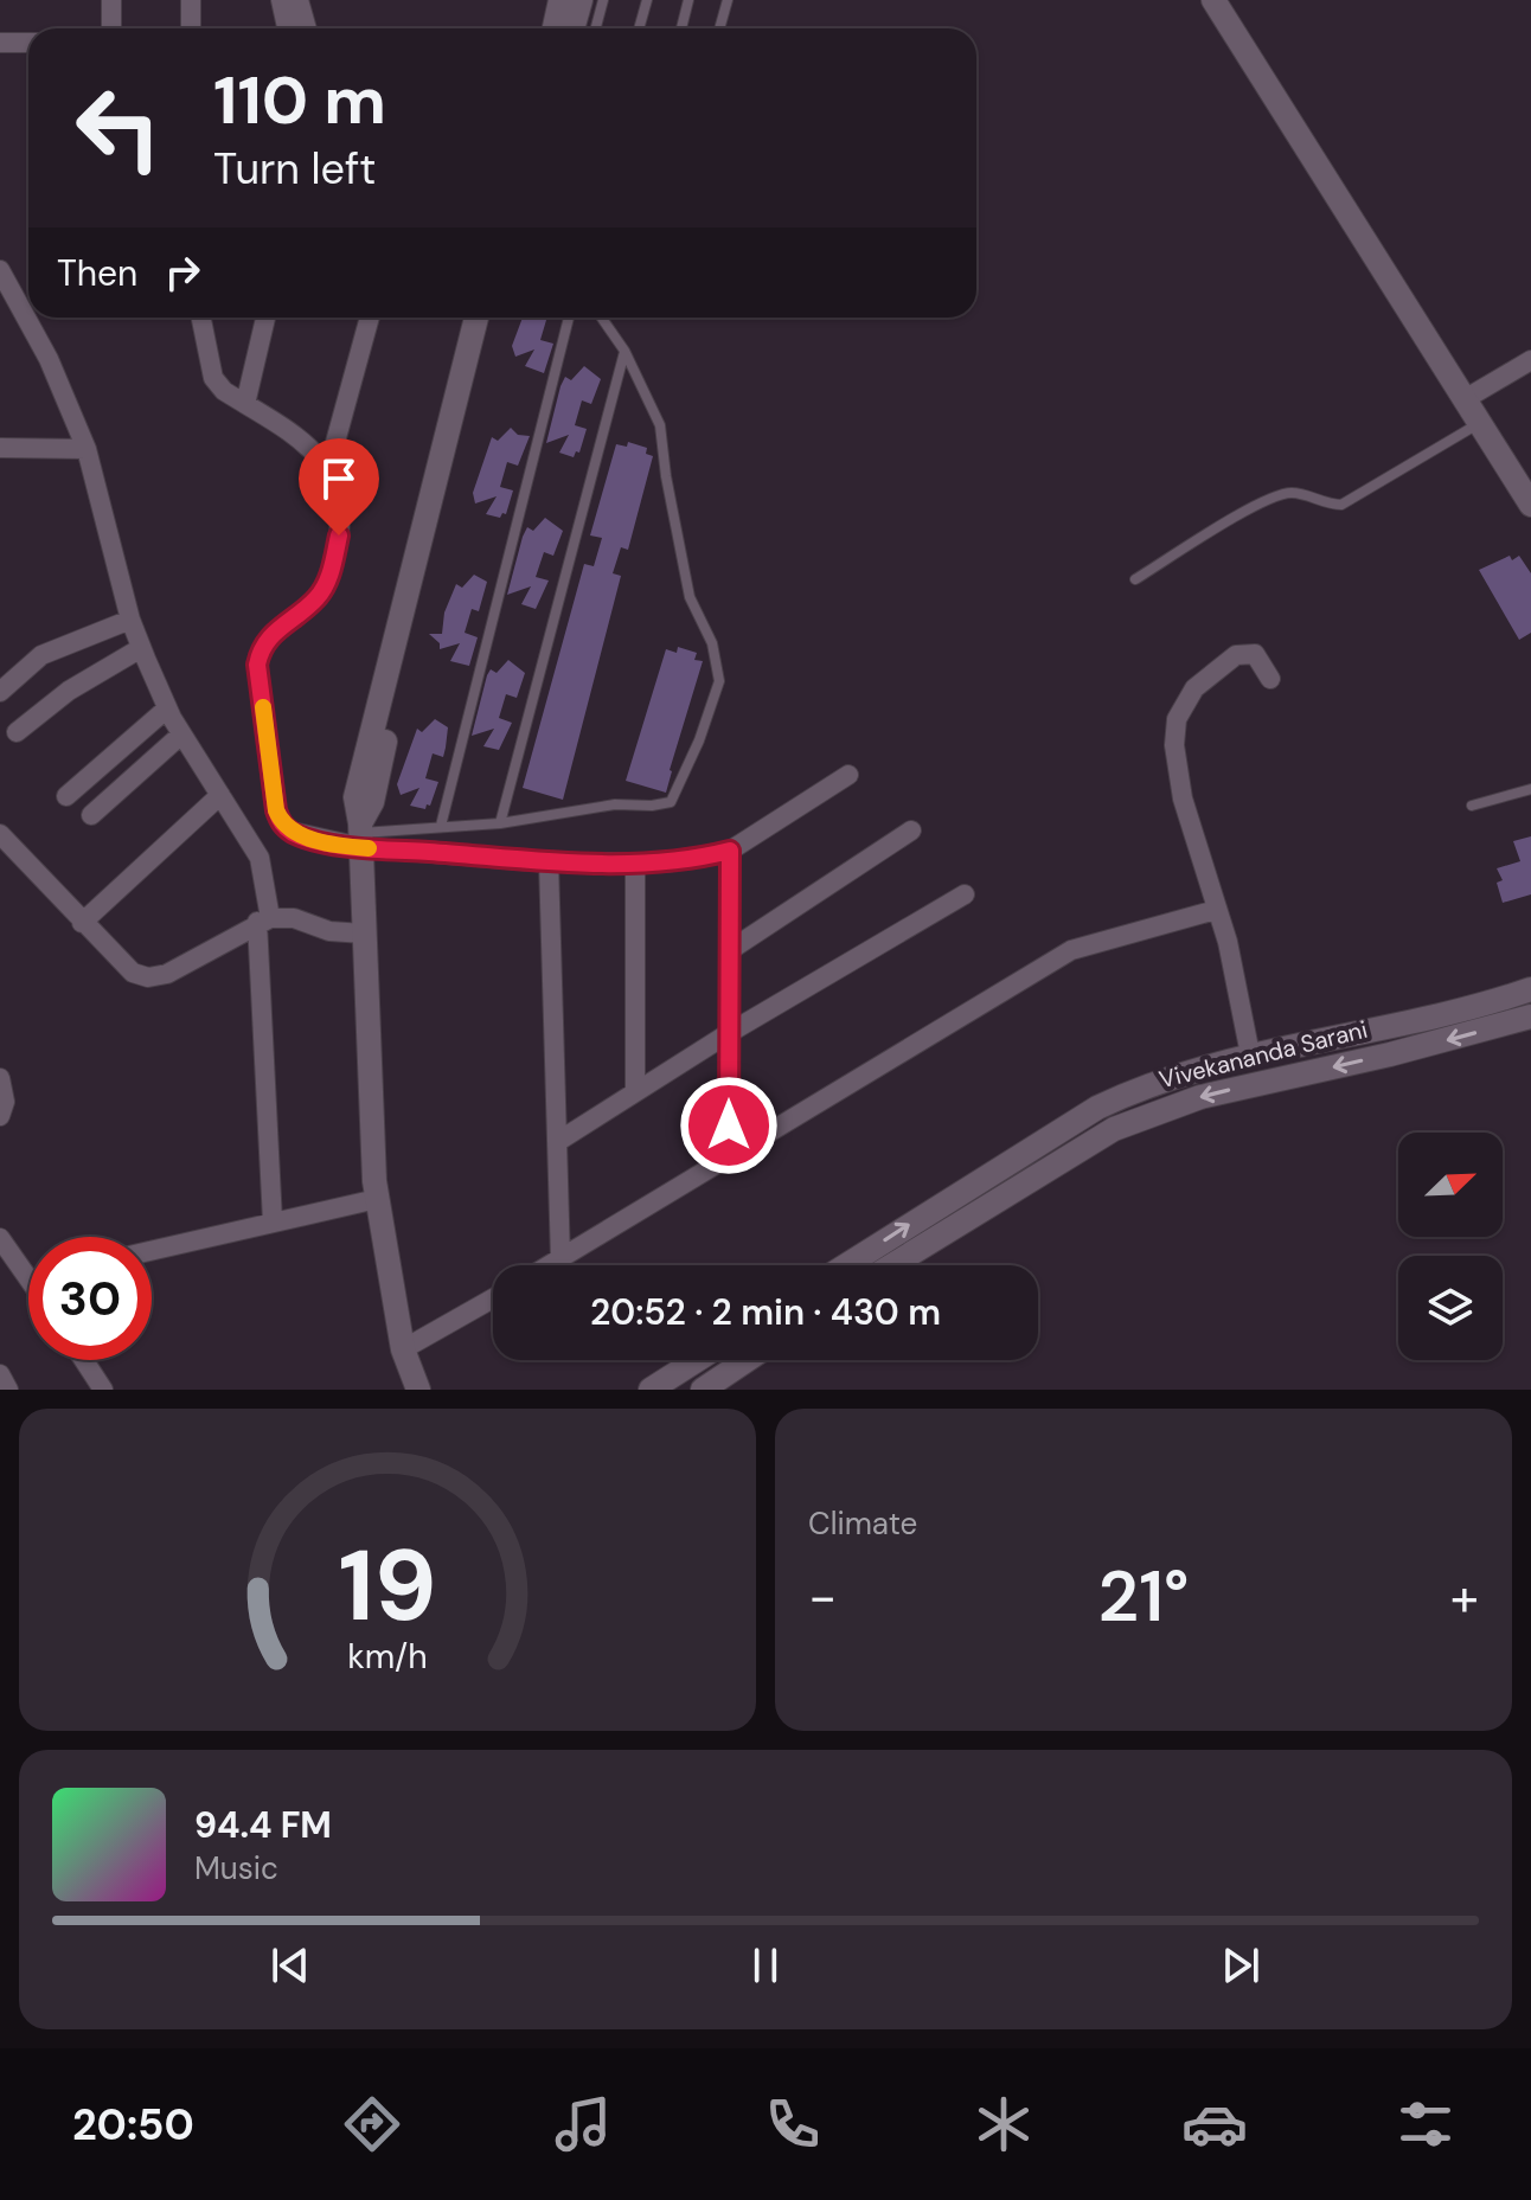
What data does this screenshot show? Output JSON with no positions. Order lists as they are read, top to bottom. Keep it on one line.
{"streets":{"street":["Vivekananda Sarani"]},"north":"top right","page":{"turn":["110 m","Turn left"],"then":"Then","limit":"30","trip":"20:52 · 2 min · 430 m","tile":"Climate","heat":["−","21°","+"],"song":["94.4 FM","Music"],"tabs":"20:50","gauge":["19","km/h"]}}
